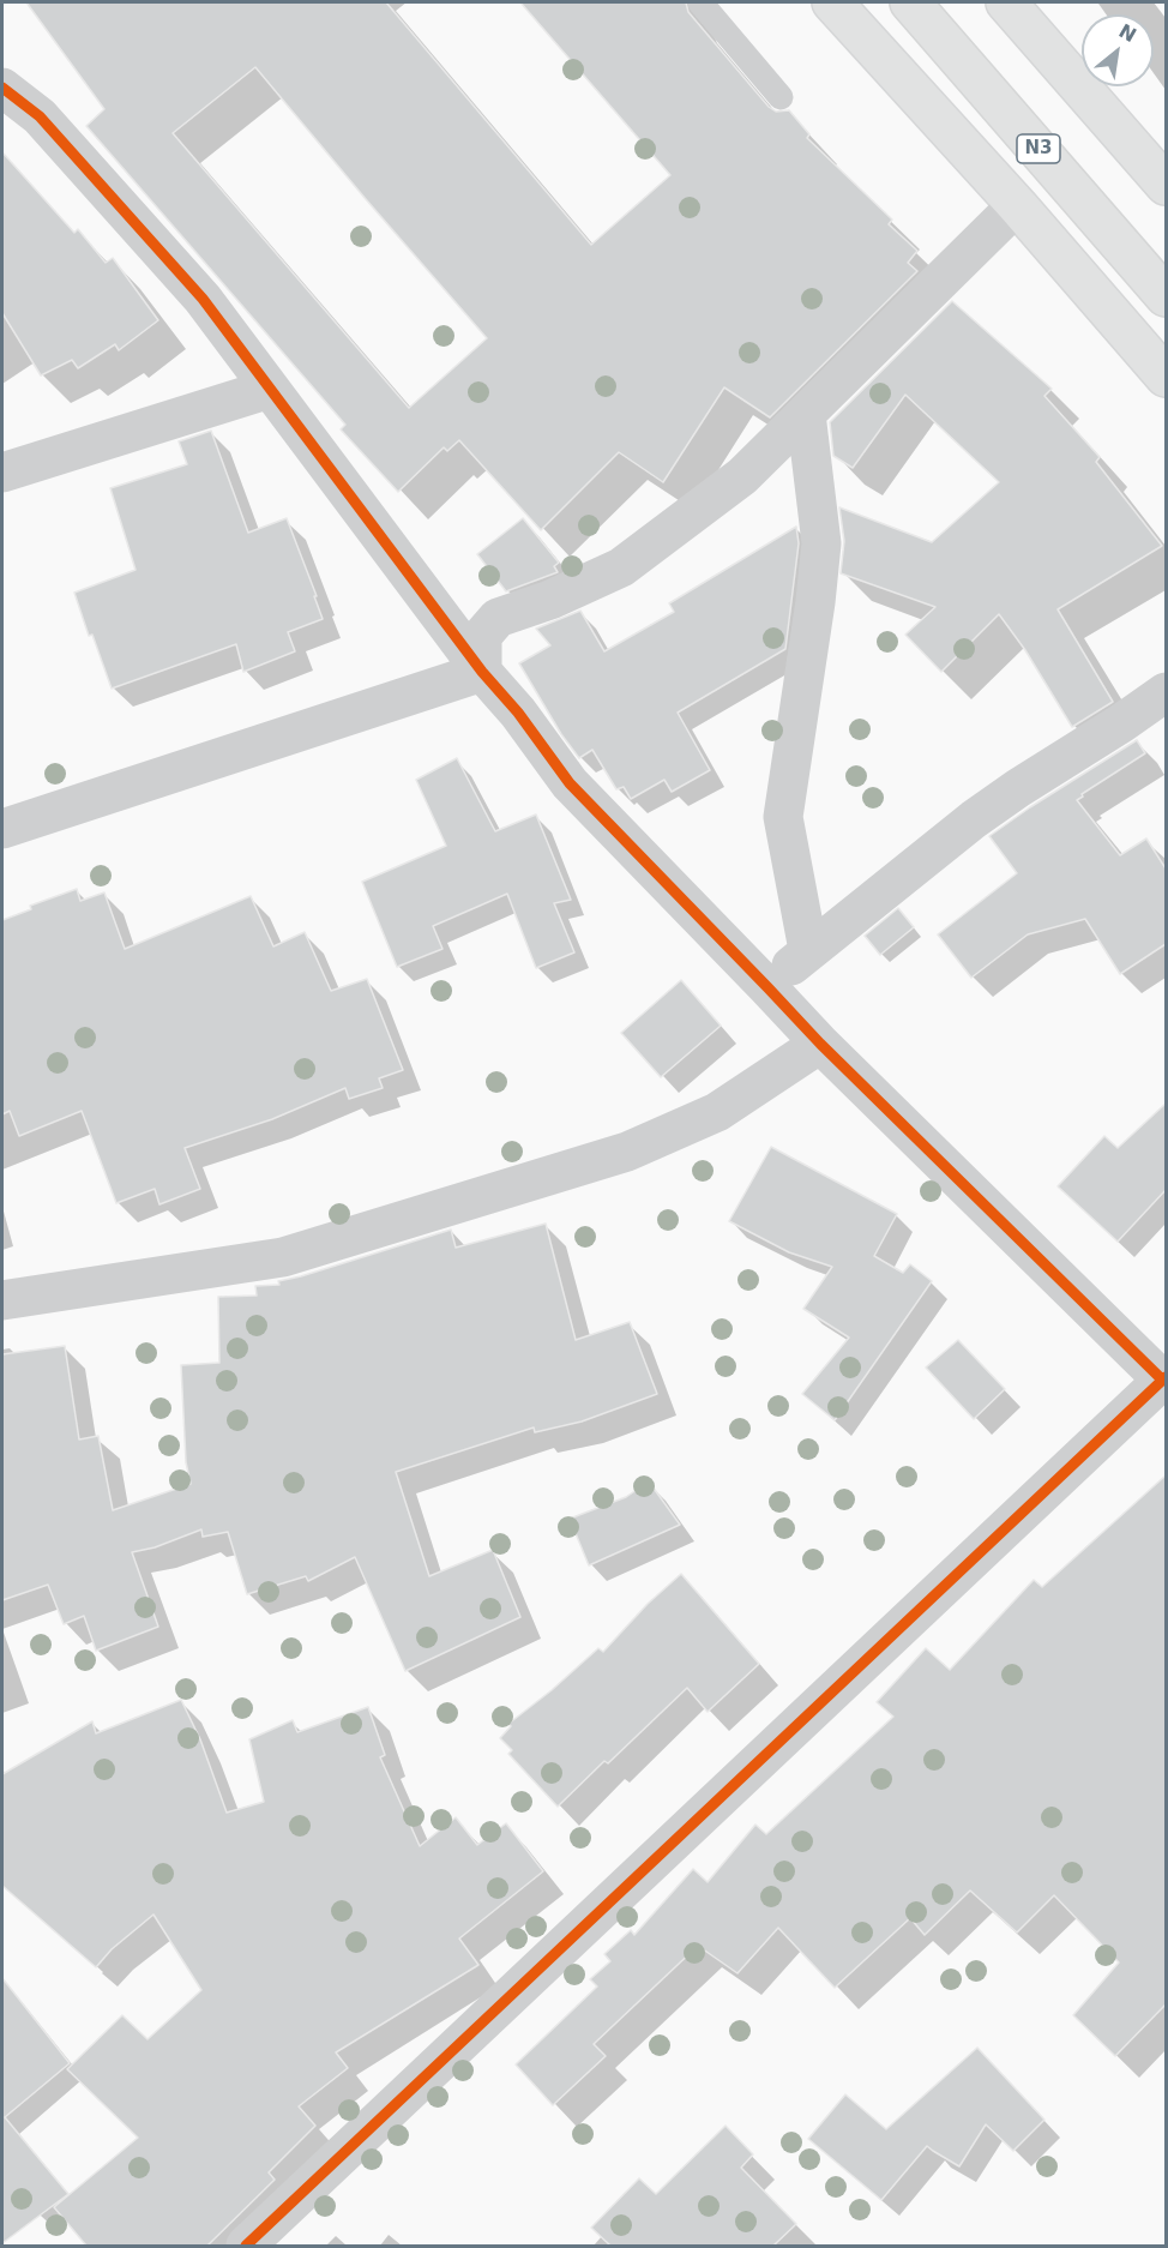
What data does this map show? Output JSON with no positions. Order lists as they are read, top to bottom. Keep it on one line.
{"streets":{"main road":["N3"]},"north":"top right"}
